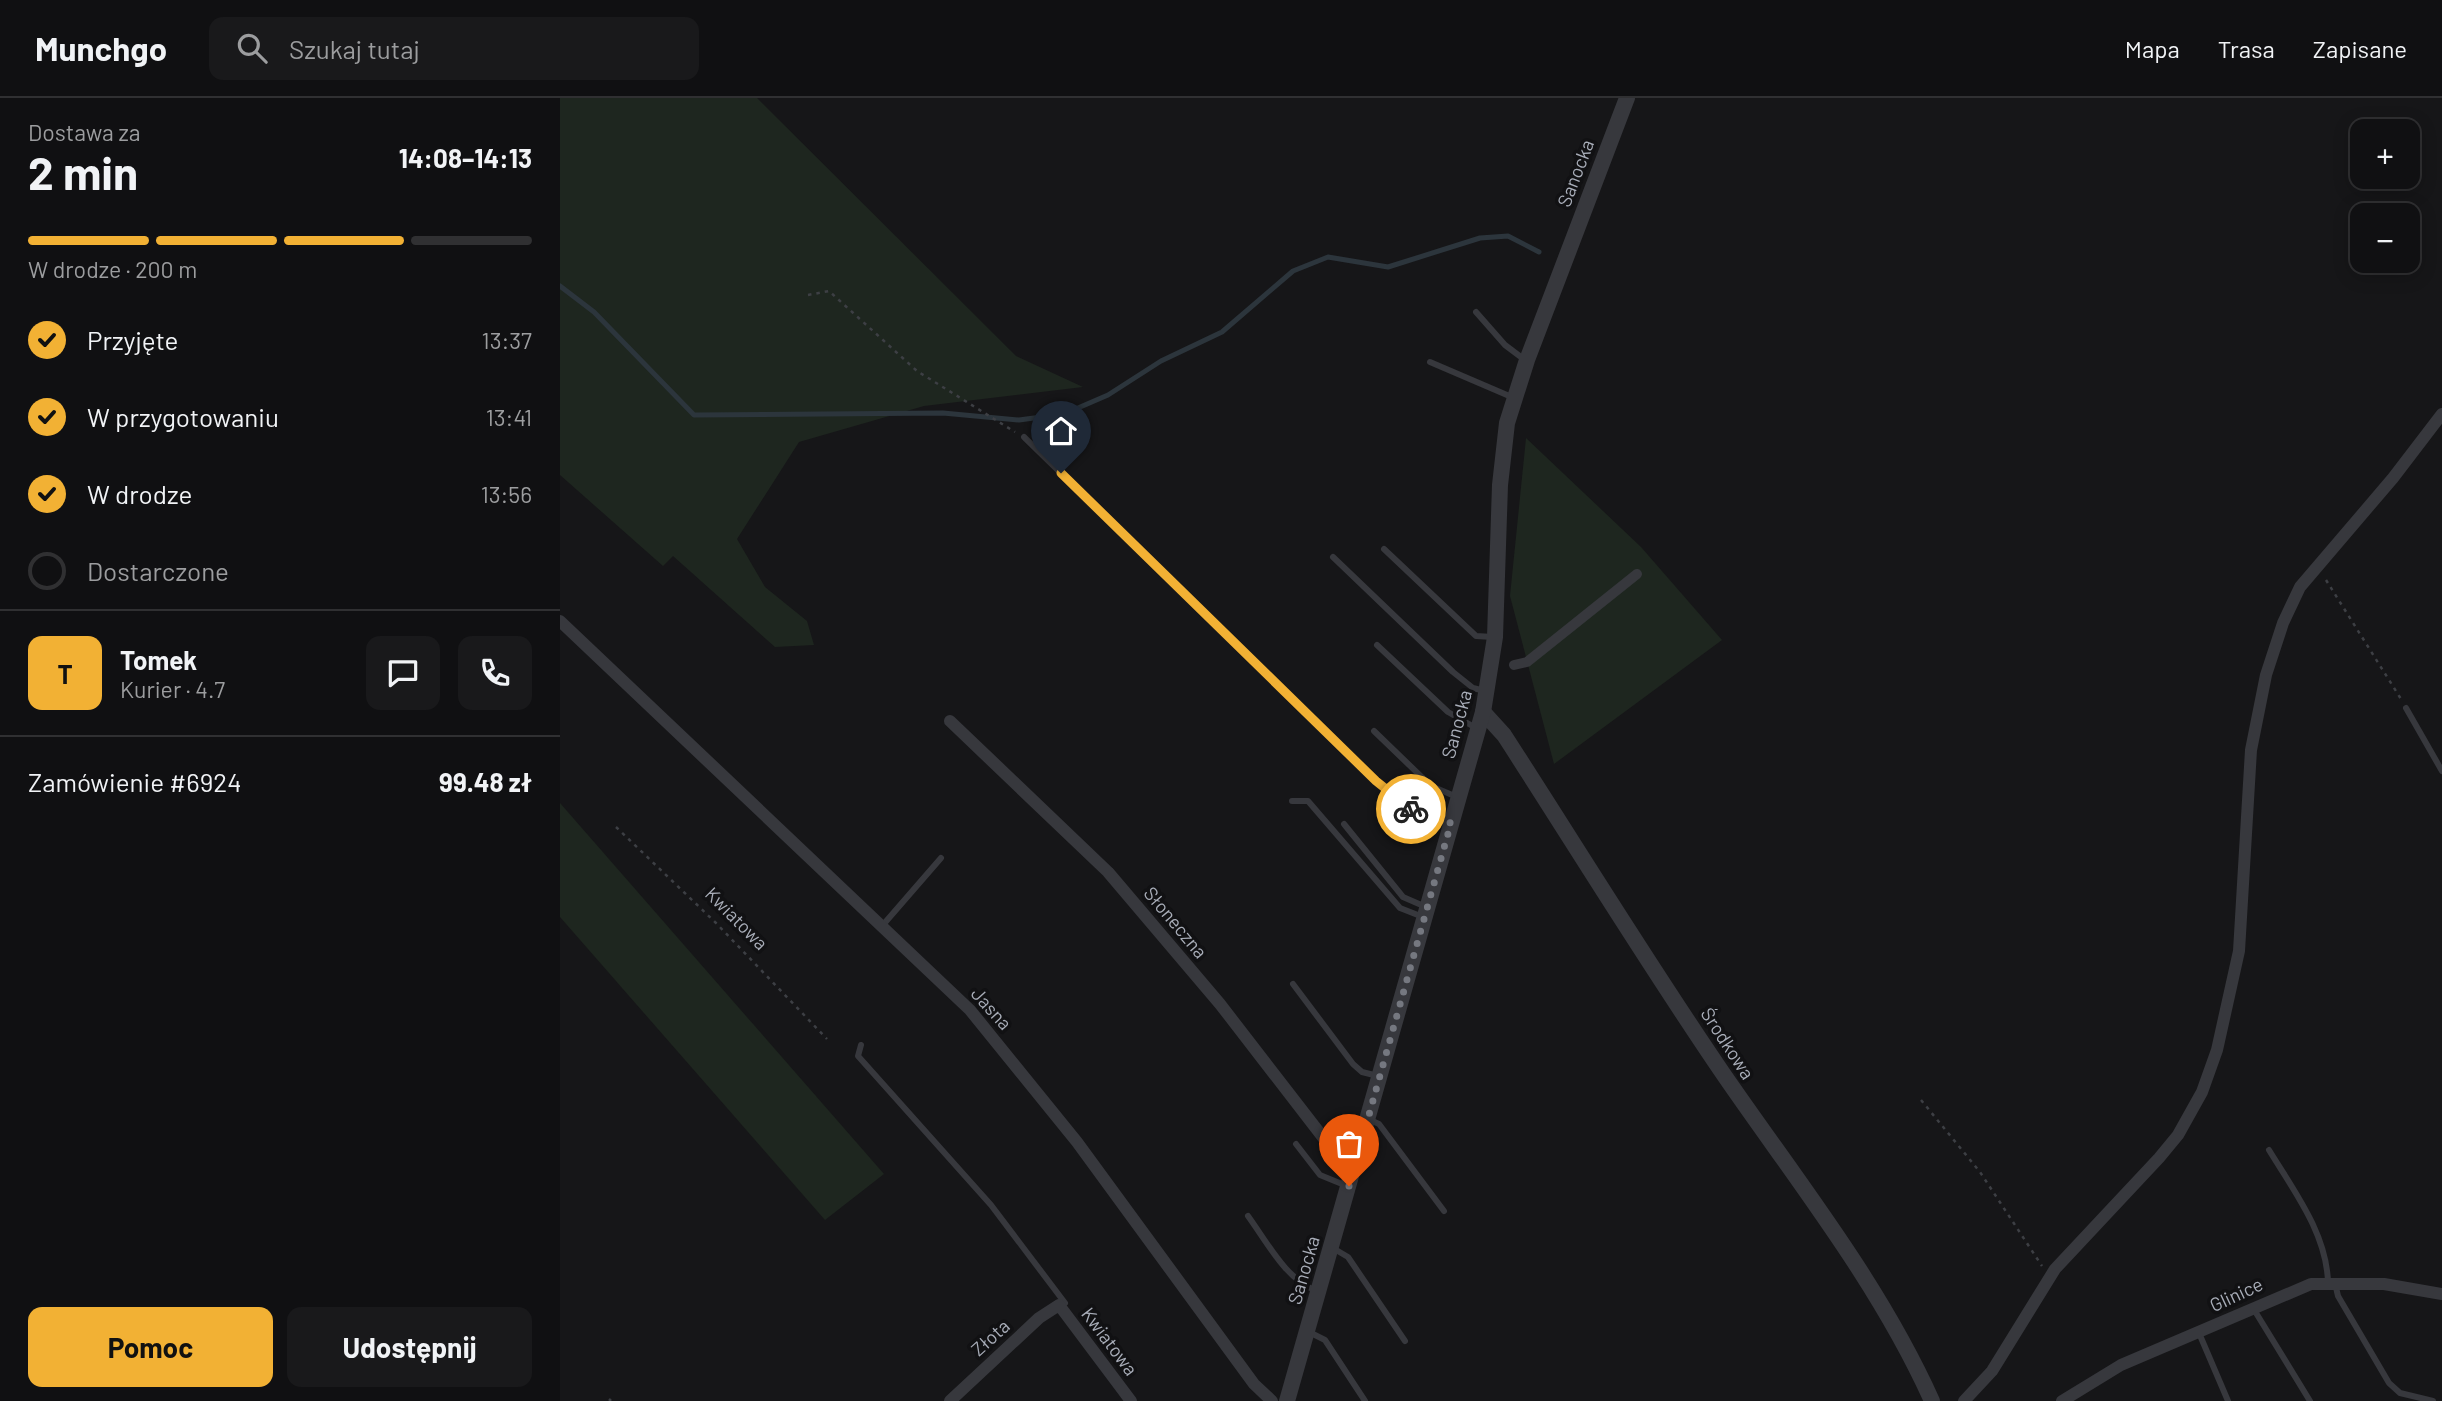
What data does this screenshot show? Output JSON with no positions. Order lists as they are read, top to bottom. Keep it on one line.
{"streets":{"street":["Sanocka","Kwiatowa","Słoneczna","Jasna","Środkowa","Glinice","Złota"]},"crossings":[["Sanocka","Słoneczna"],["Sanocka","Środkowa"],["Kwiatowa","Złota"]],"page":{"header":"Munchgo","search":"Szukaj tutaj","nav":["Mapa","Trasa","Zapisane"],"heading":["2 min","Dostawa za","14:08–14:13"],"panel":["Tomek","Kurier · 4.7","Zamówienie #6924","99.48 zł"],"map_buttons":["+","−"],"bar":"W drodze · 200 m","list":[["Przyjęte","13:37"],["W przygotowaniu","13:41"],["W drodze","13:56"],"Dostarczone"],"round":"T","buttons":["Pomoc","Udostępnij"]}}
